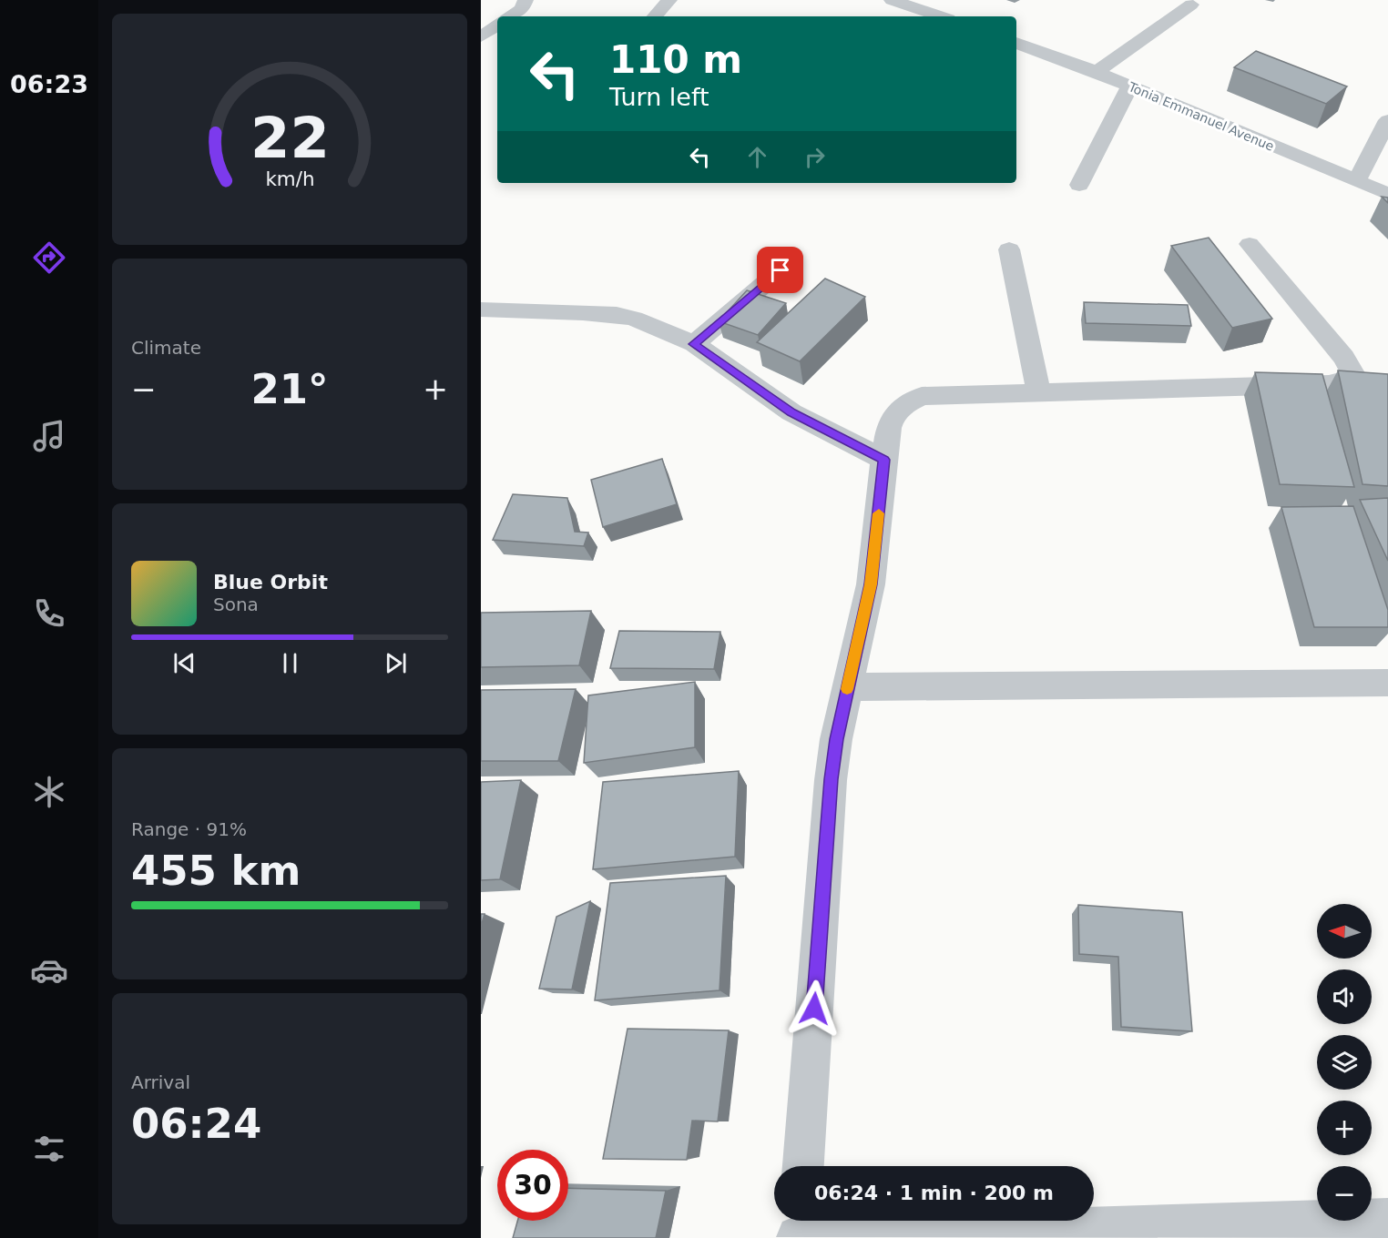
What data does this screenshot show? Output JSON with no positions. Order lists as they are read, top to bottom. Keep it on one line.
{"streets":{"street":["Tonia Emmanuel Avenue"]},"north":"left","page":{"tabs":"06:23","turn":["110 m","Turn left"],"tile":["Climate",["Range · 91%","455 km"],["Arrival","06:24"]],"heat":["−","21°","+"],"song":["Blue Orbit","Sona"],"map_buttons":["+","−"],"limit":"30","trip":"06:24 · 1 min · 200 m","gauge":["22","km/h"]}}
